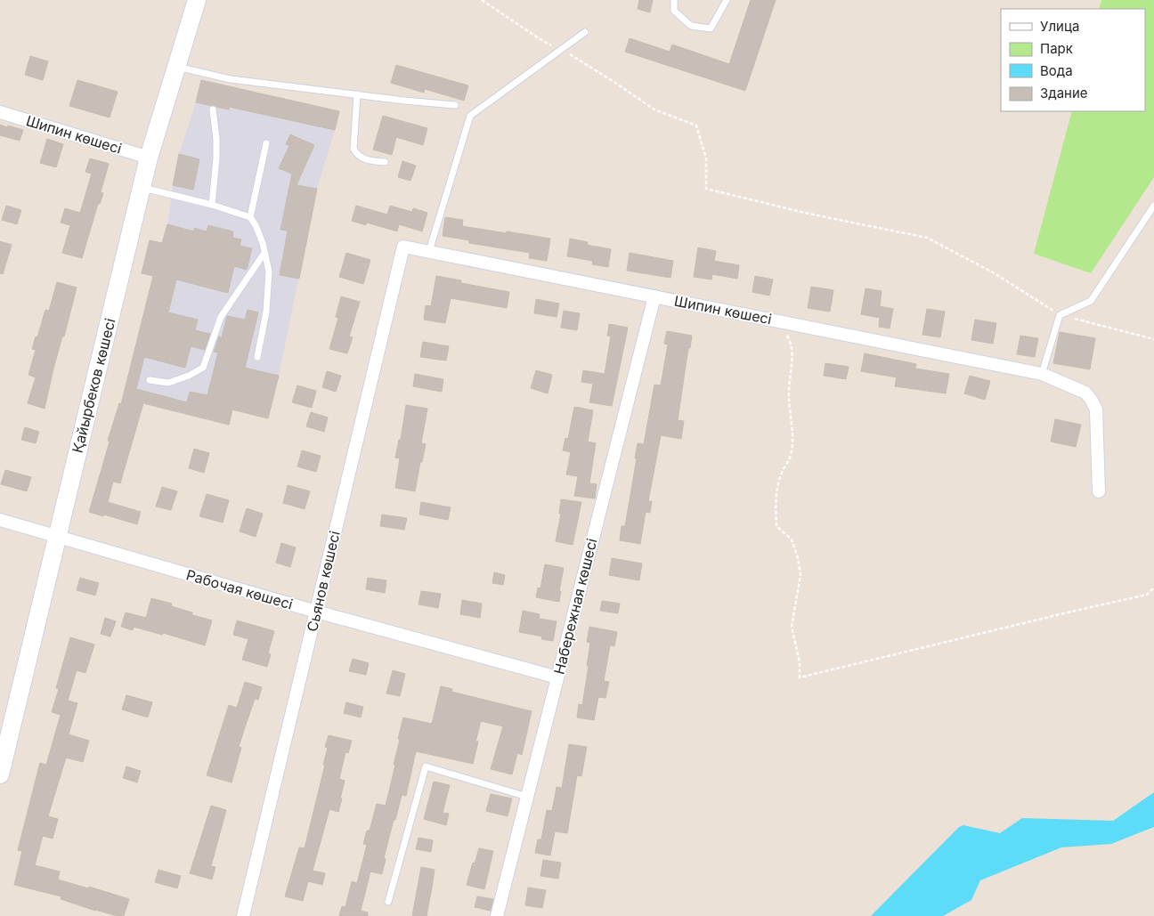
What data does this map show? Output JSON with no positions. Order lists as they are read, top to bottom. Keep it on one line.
{"streets":{"main road":["Қайырбеков көшесі"],"street":["Шипин көшесі","Сьянов көшесі","Рабочая көшесі","Набережная көшесі"]},"crossings":[["Шипин көшесі","Қайырбеков көшесі"],["Шипин көшесі","Сьянов көшесі"],["Шипин көшесі","Набережная көшесі"],["Қайырбеков көшесі","Рабочая көшесі"],["Сьянов көшесі","Рабочая көшесі"],["Рабочая көшесі","Набережная көшесі"]],"legend":["Улица","Парк","Вода","Здание"]}
